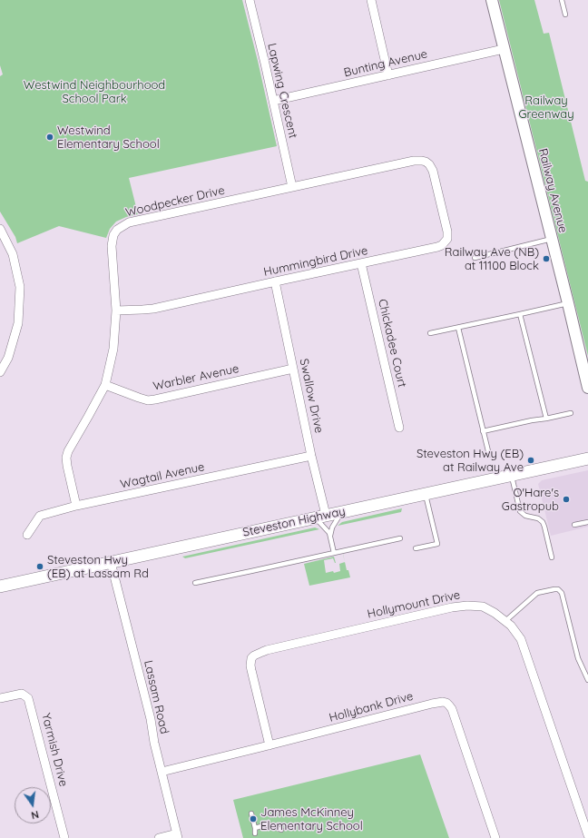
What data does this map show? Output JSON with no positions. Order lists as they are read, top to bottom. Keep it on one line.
{"streets":{"main road":["Steveston Highway"],"street":["Bunting Avenue","Lapwing Crescent","Railway Avenue","Woodpecker Drive","Hummingbird Drive","Chickadee Court","Warbler Avenue","Swallow Drive","Wagtail Avenue","Hollymount Drive","Lassam Road","Hollybank Drive","Yarmish Drive"]},"crossings":[["Bunting Avenue","Lapwing Crescent"],["Bunting Avenue","Railway Avenue"],["Lapwing Crescent","Woodpecker Drive"],["Woodpecker Drive","Hummingbird Drive"],["Woodpecker Drive","Warbler Avenue"],["Woodpecker Drive","Wagtail Avenue"],["Hummingbird Drive","Chickadee Court"],["Hummingbird Drive","Swallow Drive"],["Warbler Avenue","Swallow Drive"],["Swallow Drive","Wagtail Avenue"],["Swallow Drive","Steveston Highway"],["Steveston Highway","Lassam Road"],["Hollymount Drive","Hollybank Drive"],["Lassam Road","Hollybank Drive"]],"parks":["Westwind Neighbourhood School Park","Railway Greenway"],"places":["Westwind Elementary School","Railway Ave (NB) at 11100 Block","Steveston Hwy (EB) at Railway Ave","O'Hare's Gastropub","Steveston Hwy (EB) at Lassam Rd","James McKinney Elementary School"],"north":"bottom"}
